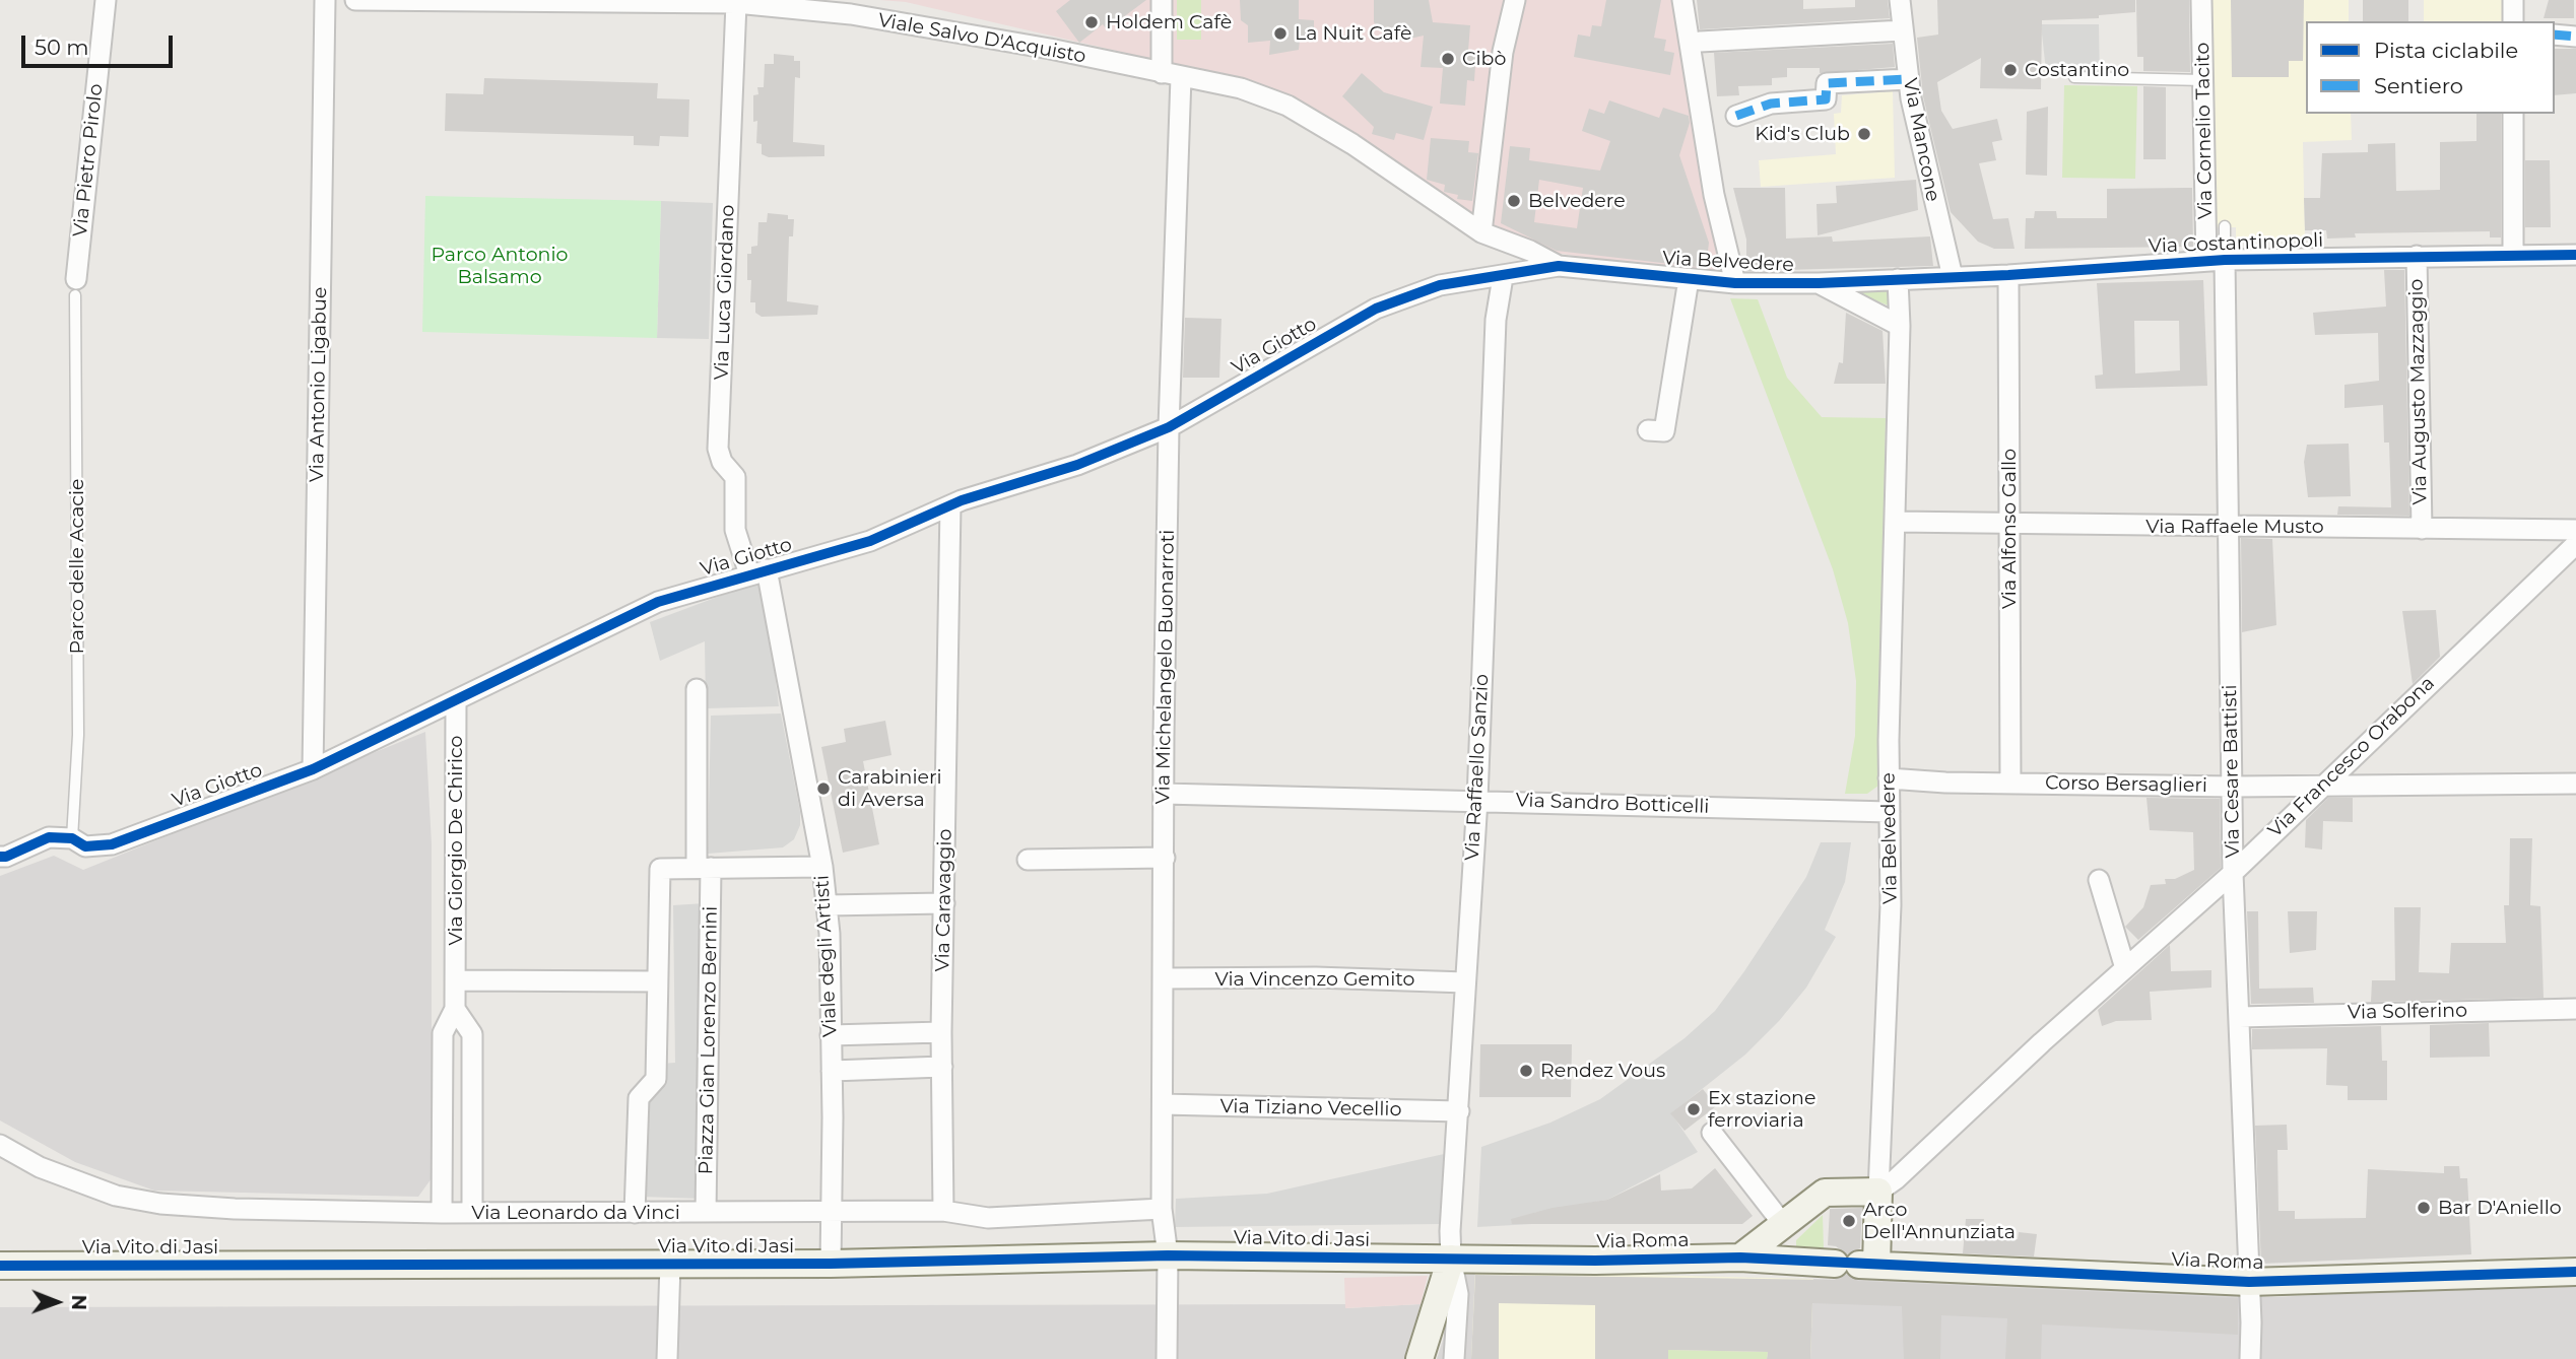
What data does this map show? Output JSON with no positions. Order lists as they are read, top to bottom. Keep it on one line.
{"streets":{"street":["Viale Salvo D'Acquisto","Via Cornelio Tacito","Via Mancone","Via Pietro Pirolo","Via Costantinopoli","Via Belvedere","Via Luca Giordano","Via Giotto","Via Antonio Ligabue","Via Augusto Mazzaggio","Via Raffaele Musto","Via Alfonso Gallo","Via Michelangelo Buonarroti","Via Francesco Orabona","Via Raffaello Sanzio","Via Cesare Battisti","Corso Bersaglieri","Via Sandro Botticelli","Via Giorgio De Chirico","Via Caravaggio","Viale degli Artisti","Via Vincenzo Gemito","Via Solferino","Piazza Gian Lorenzo Bernini","Via Tiziano Vecellio","Via Leonardo da Vinci","Via Vito di Jasi","Via Roma"],"lane":["Parco delle Acacie"]},"crossings":[["Viale Salvo D'Acquisto","Via Belvedere"],["Viale Salvo D'Acquisto","Via Luca Giordano"],["Viale Salvo D'Acquisto","Via Michelangelo Buonarroti"],["Via Cornelio Tacito","Via Costantinopoli"],["Via Cornelio Tacito","Via Cesare Battisti"],["Via Mancone","Via Costantinopoli"],["Via Pietro Pirolo","Parco delle Acacie"],["Via Costantinopoli","Via Belvedere"],["Via Costantinopoli","Via Augusto Mazzaggio"],["Via Costantinopoli","Via Alfonso Gallo"],["Via Costantinopoli","Via Cesare Battisti"],["Via Belvedere","Via Raffaele Musto"],["Via Belvedere","Via Francesco Orabona"],["Via Belvedere","Corso Bersaglieri"],["Via Belvedere","Via Sandro Botticelli"],["Via Belvedere","Via Roma"],["Via Luca Giordano","Via Giotto"],["Via Luca Giordano","Viale degli Artisti"],["Via Giotto","Via Antonio Ligabue"],["Via Giotto","Parco delle Acacie"],["Via Giotto","Via Michelangelo Buonarroti"],["Via Giotto","Via Raffaello Sanzio"],["Via Giotto","Via Giorgio De Chirico"],["Via Giotto","Via Caravaggio"],["Via Giotto","Viale degli Artisti"],["Via Augusto Mazzaggio","Via Raffaele Musto"],["Via Raffaele Musto","Via Alfonso Gallo"],["Via Raffaele Musto","Via Cesare Battisti"],["Via Alfonso Gallo","Corso Bersaglieri"],["Via Michelangelo Buonarroti","Via Sandro Botticelli"],["Via Michelangelo Buonarroti","Via Vincenzo Gemito"],["Via Michelangelo Buonarroti","Via Tiziano Vecellio"],["Via Michelangelo Buonarroti","Via Leonardo da Vinci"],["Via Michelangelo Buonarroti","Via Vito di Jasi"],["Via Francesco Orabona","Via Cesare Battisti"],["Via Francesco Orabona","Corso Bersaglieri"],["Via Raffaello Sanzio","Via Sandro Botticelli"],["Via Raffaello Sanzio","Via Vincenzo Gemito"],["Via Raffaello Sanzio","Via Tiziano Vecellio"],["Via Raffaello Sanzio","Via Vito di Jasi"],["Via Raffaello Sanzio","Via Roma"],["Via Cesare Battisti","Corso Bersaglieri"],["Via Cesare Battisti","Via Solferino"],["Via Cesare Battisti","Via Roma"],["Via Giorgio De Chirico","Via Leonardo da Vinci"],["Via Caravaggio","Via Leonardo da Vinci"],["Viale degli Artisti","Via Leonardo da Vinci"],["Viale degli Artisti","Via Vito di Jasi"],["Piazza Gian Lorenzo Bernini","Via Leonardo da Vinci"],["Via Vito di Jasi","Via Roma"]],"parks":["Parco Antonio Balsamo"],"places":["Holdem Cafè","La Nuit Cafè","Cibò","Costantino","Kid's Club","Belvedere","Carabinieri di Aversa","Rendez Vous","Ex stazione ferroviaria","Bar D'Aniello","Arco Dell'Annunziata"],"legend":["Pista ciclabile","Sentiero"],"scale_bar":"50 m","north":"right"}
